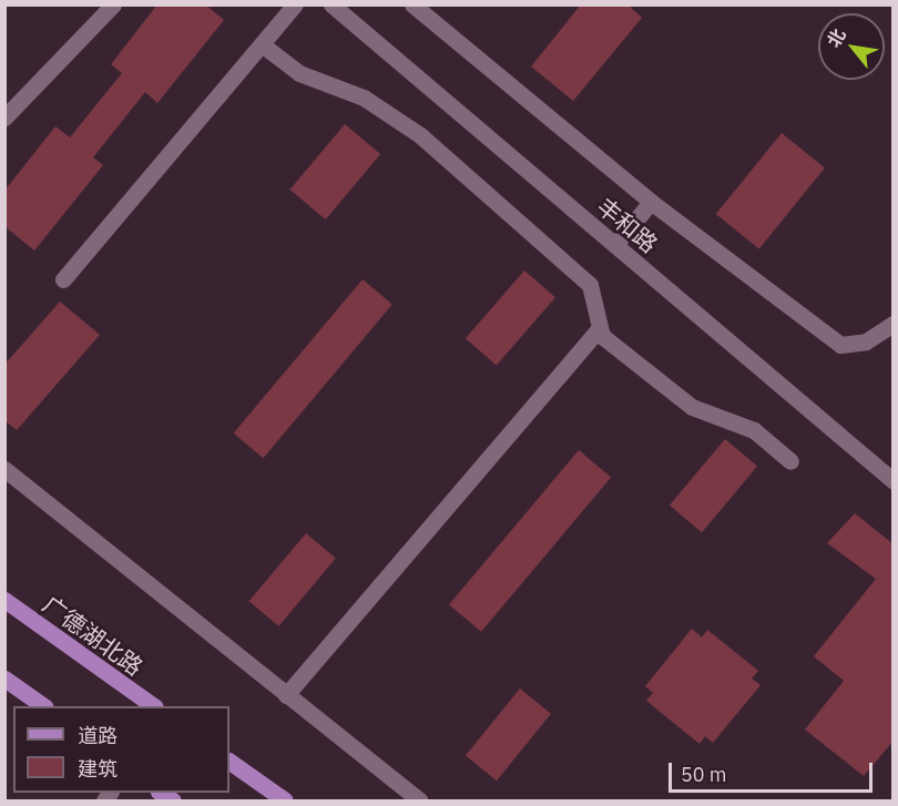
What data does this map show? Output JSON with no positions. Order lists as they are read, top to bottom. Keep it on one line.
{"streets":{"main road":["广德湖北路"],"street":["丰和路"]},"legend":["道路","建筑"],"scale_bar":"50 m","north":"top left"}
